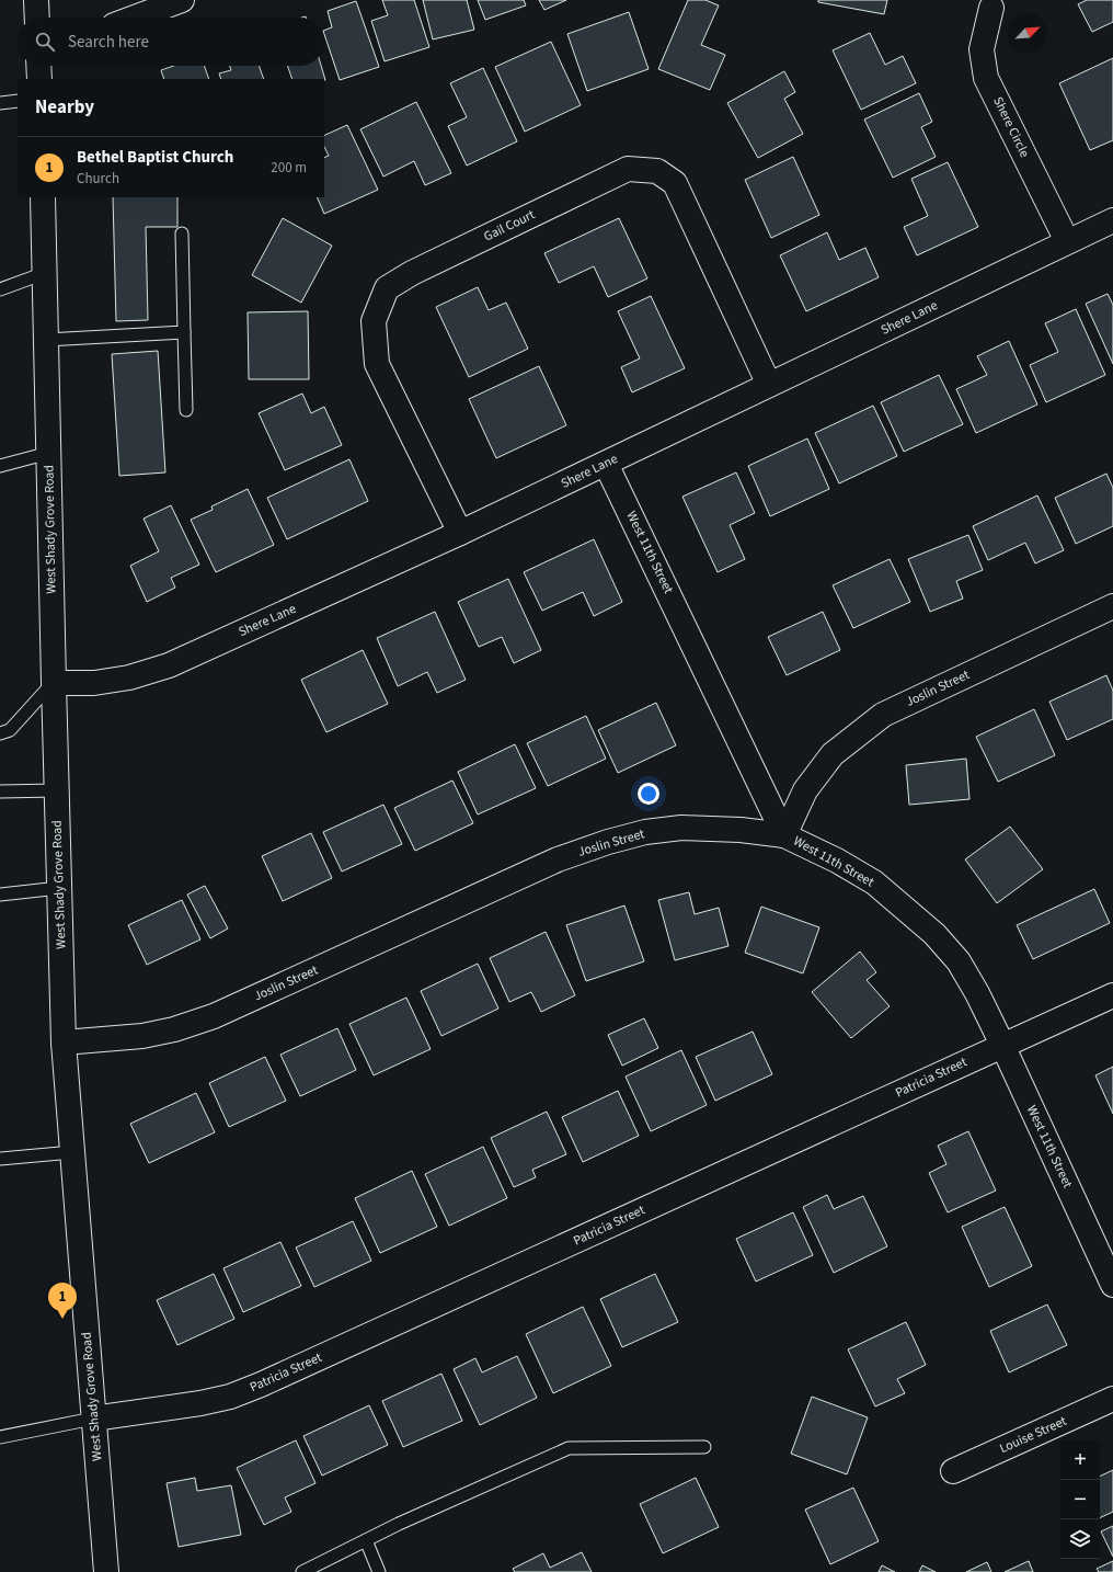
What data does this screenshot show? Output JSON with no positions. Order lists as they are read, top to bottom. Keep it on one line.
{"streets":{"street":["Shere Circle","Gail Court","Shere Lane","West Shady Grove Road","West 11th Street","Joslin Street","Patricia Street","Louise Street"]},"crossings":[["Shere Circle","Shere Lane"],["Gail Court","Shere Lane"],["Shere Lane","West Shady Grove Road"],["Shere Lane","West 11th Street"],["West Shady Grove Road","Joslin Street"],["West Shady Grove Road","Patricia Street"],["West 11th Street","Joslin Street"],["West 11th Street","Patricia Street"]],"north":"top right","page":{"search":"Search here","heading":"Nearby","list":[{"mark":"1","name":"Bethel Baptist Church","note":"Church","value":"200 m"}],"pins":"1","map_buttons":["+","−"]}}
